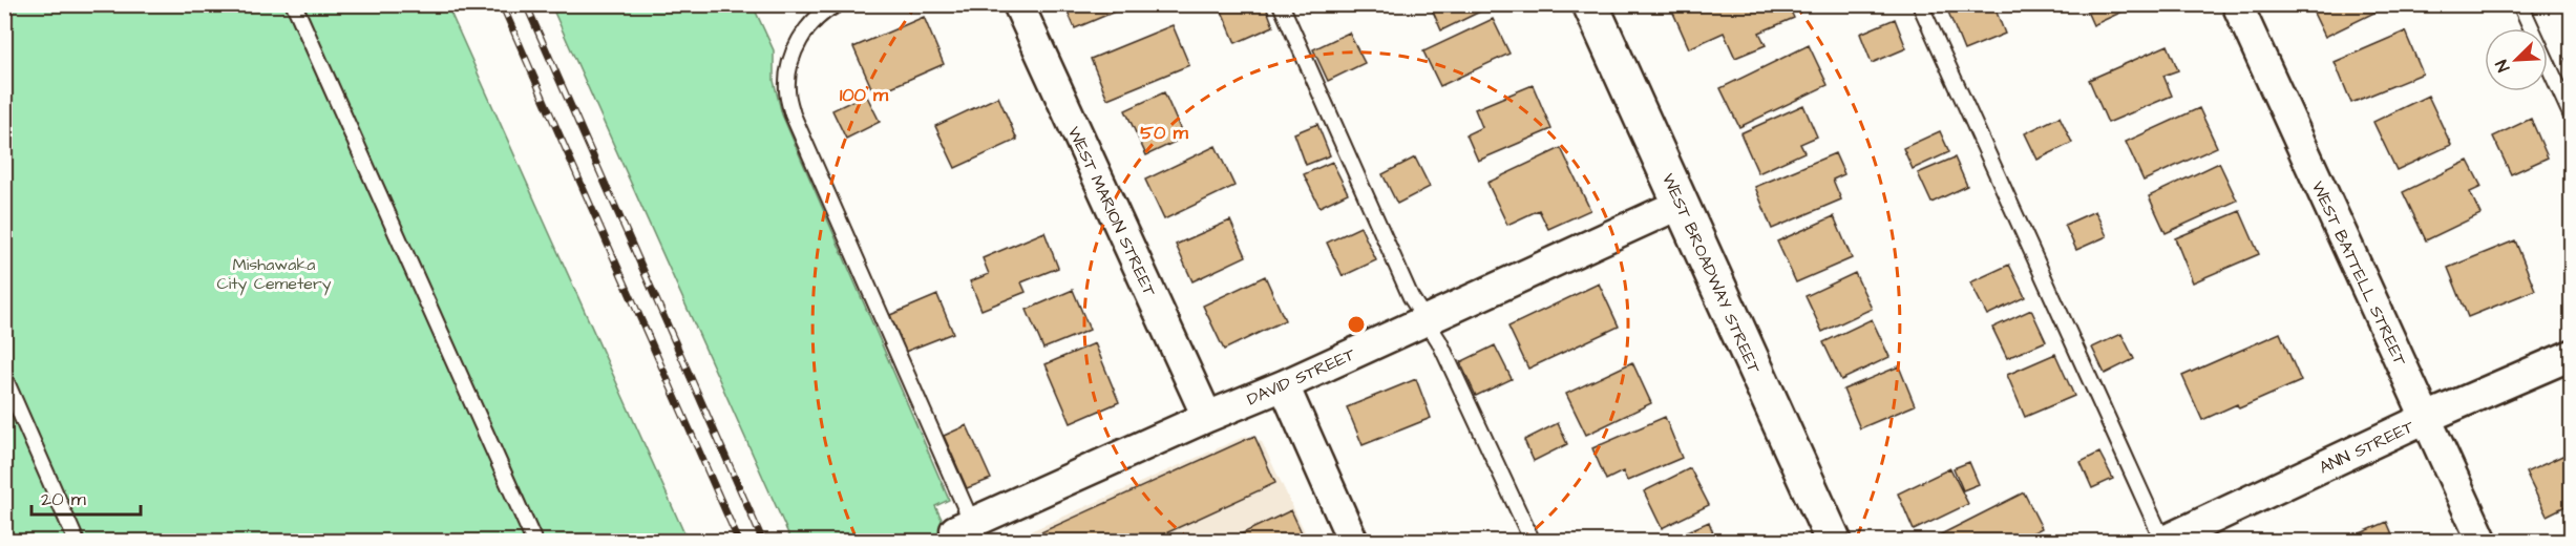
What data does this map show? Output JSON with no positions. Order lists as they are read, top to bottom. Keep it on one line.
{"streets":{"street":["WEST MARION STREET","WEST BROADWAY STREET","WEST BATTELL STREET","DAVID STREET","ANN STREET"]},"crossings":[["WEST MARION STREET","DAVID STREET"],["WEST BROADWAY STREET","DAVID STREET"],["WEST BATTELL STREET","ANN STREET"]],"parks":["Mishawaka City Cemetery"],"scale_bar":"20 m","north":"bottom left","rings":["100 m","50 m"]}
